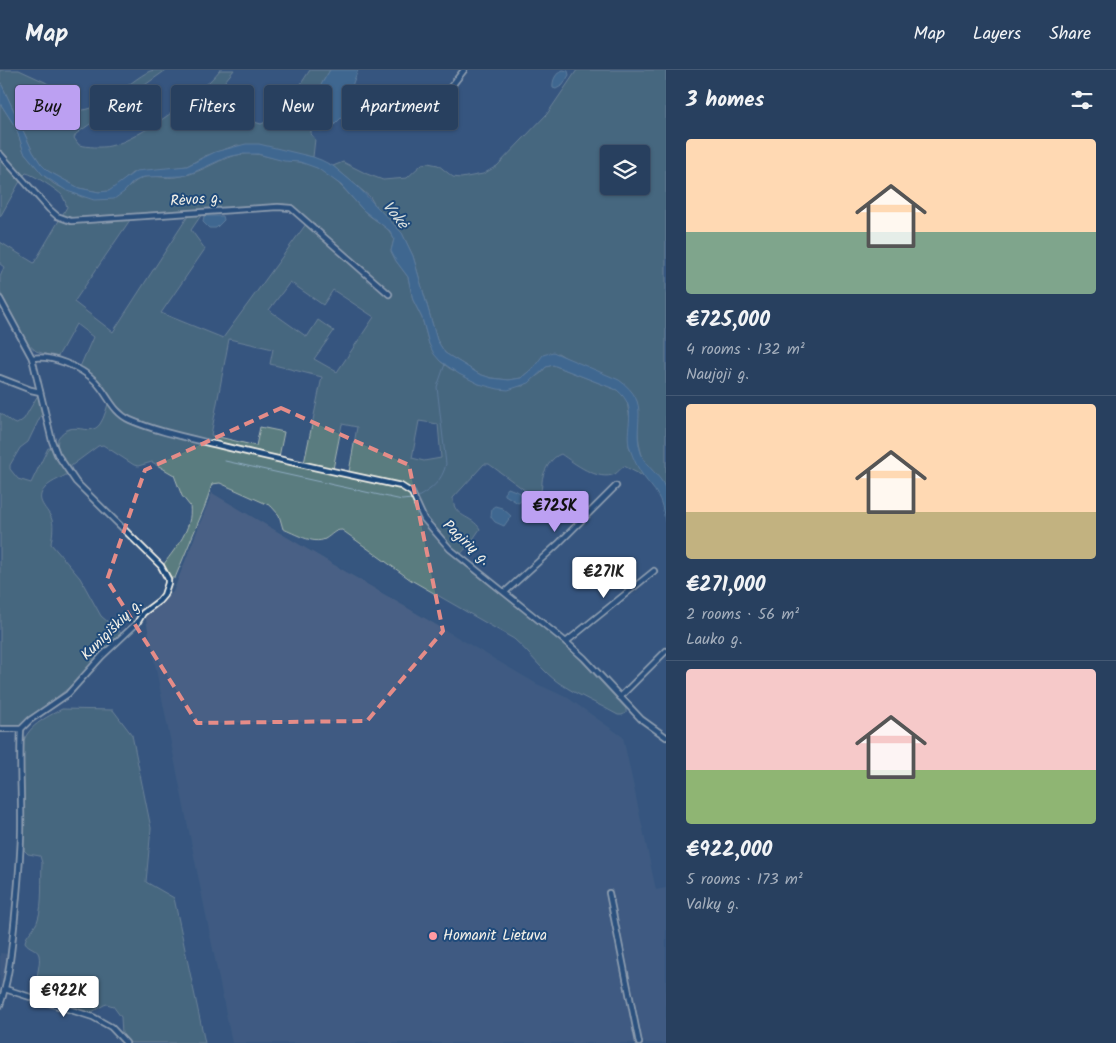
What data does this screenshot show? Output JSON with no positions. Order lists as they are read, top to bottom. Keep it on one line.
{"streets":{"street":["Rėvos g.","Pagirių g.","Kunigiškių g."]},"crossings":[["Pagirių g.","Kunigiškių g."]],"water":["Vokė"],"places":["Homanit Lietuva"],"page":{"header":"Map","nav":["Map","Layers","Share"],"heading":"3 homes","chip":["Buy","Rent","Filters","New","Apartment"],"list":[{"name":"€725,000","note":"4 rooms · 132 m² · Naujoji g."},{"name":"€271,000","note":"2 rooms · 56 m² · Lauko g."},{"name":"€922,000","note":"5 rooms · 173 m² · Valkų g."}],"price":["€725K","€271K","€922K"]}}
